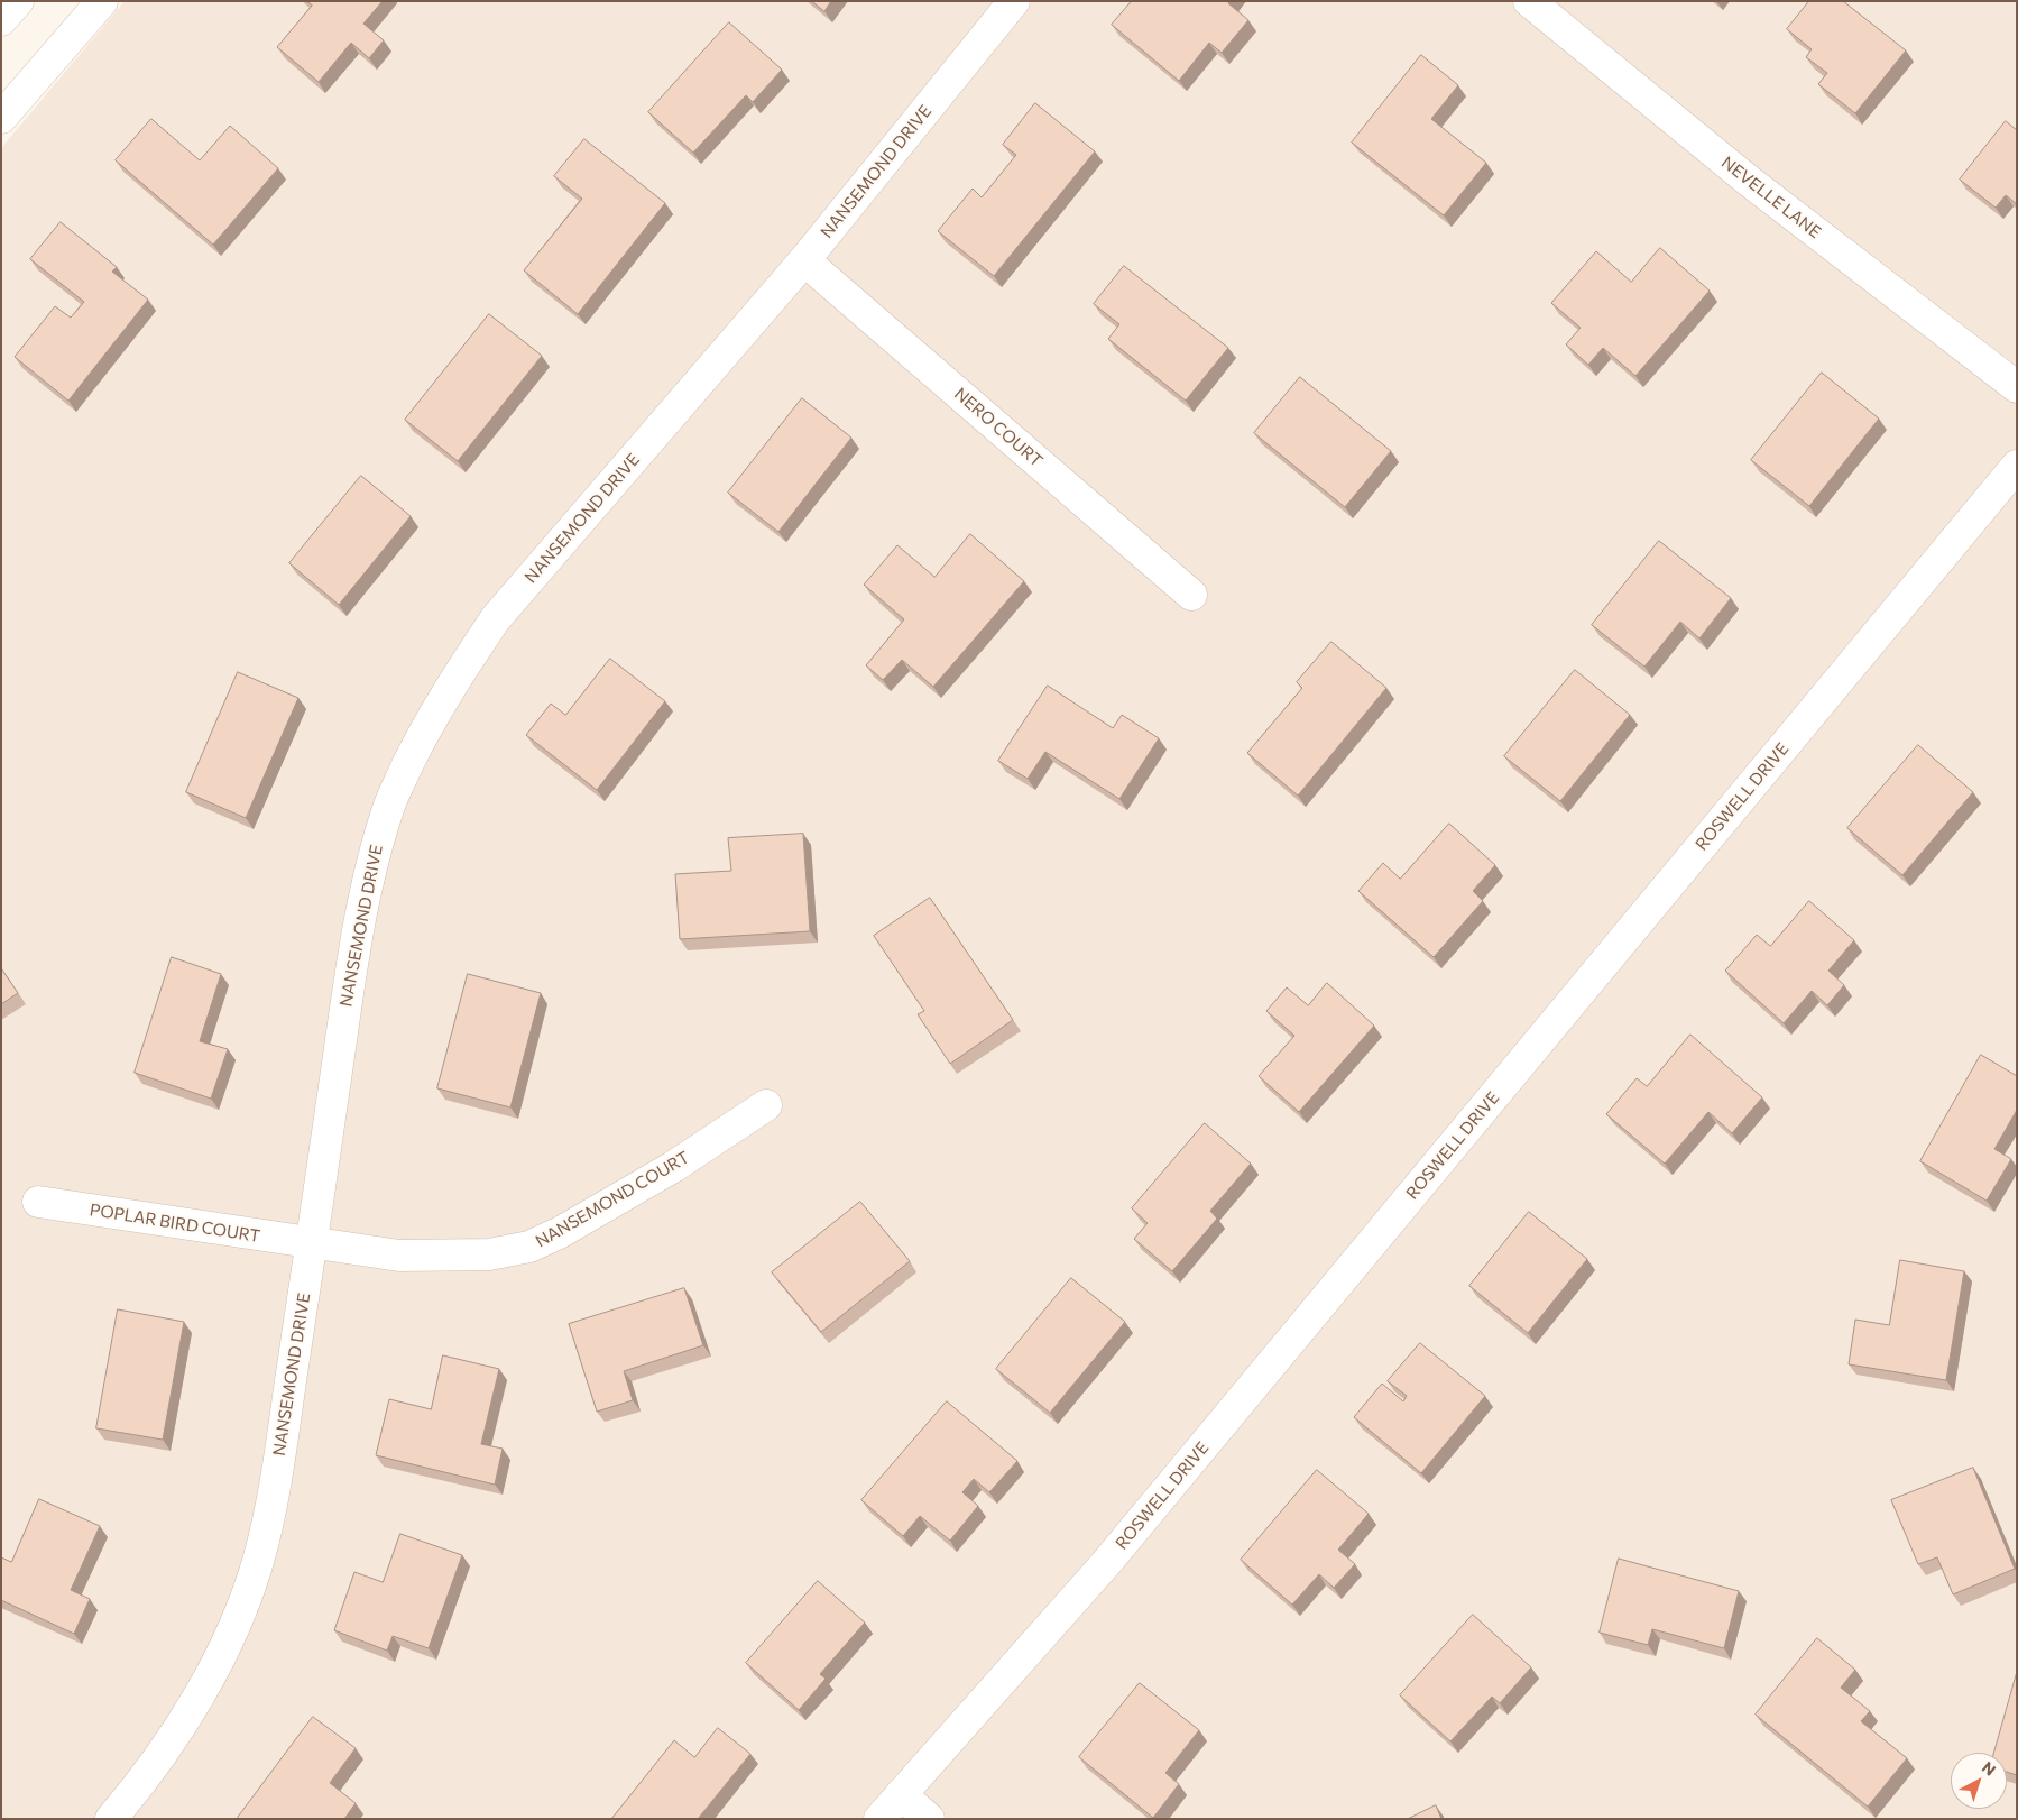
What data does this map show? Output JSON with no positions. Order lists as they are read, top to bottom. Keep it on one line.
{"streets":{"street":["NANSEMOND DRIVE","NEVELLE LANE","NERO COURT","ROSWELL DRIVE","NANSEMOND COURT","POPLAR BIRD COURT"]},"crossings":[["NANSEMOND DRIVE","NERO COURT"],["NANSEMOND DRIVE","NANSEMOND COURT"],["NANSEMOND DRIVE","POPLAR BIRD COURT"],["NANSEMOND COURT","POPLAR BIRD COURT"]],"north":"top right"}
